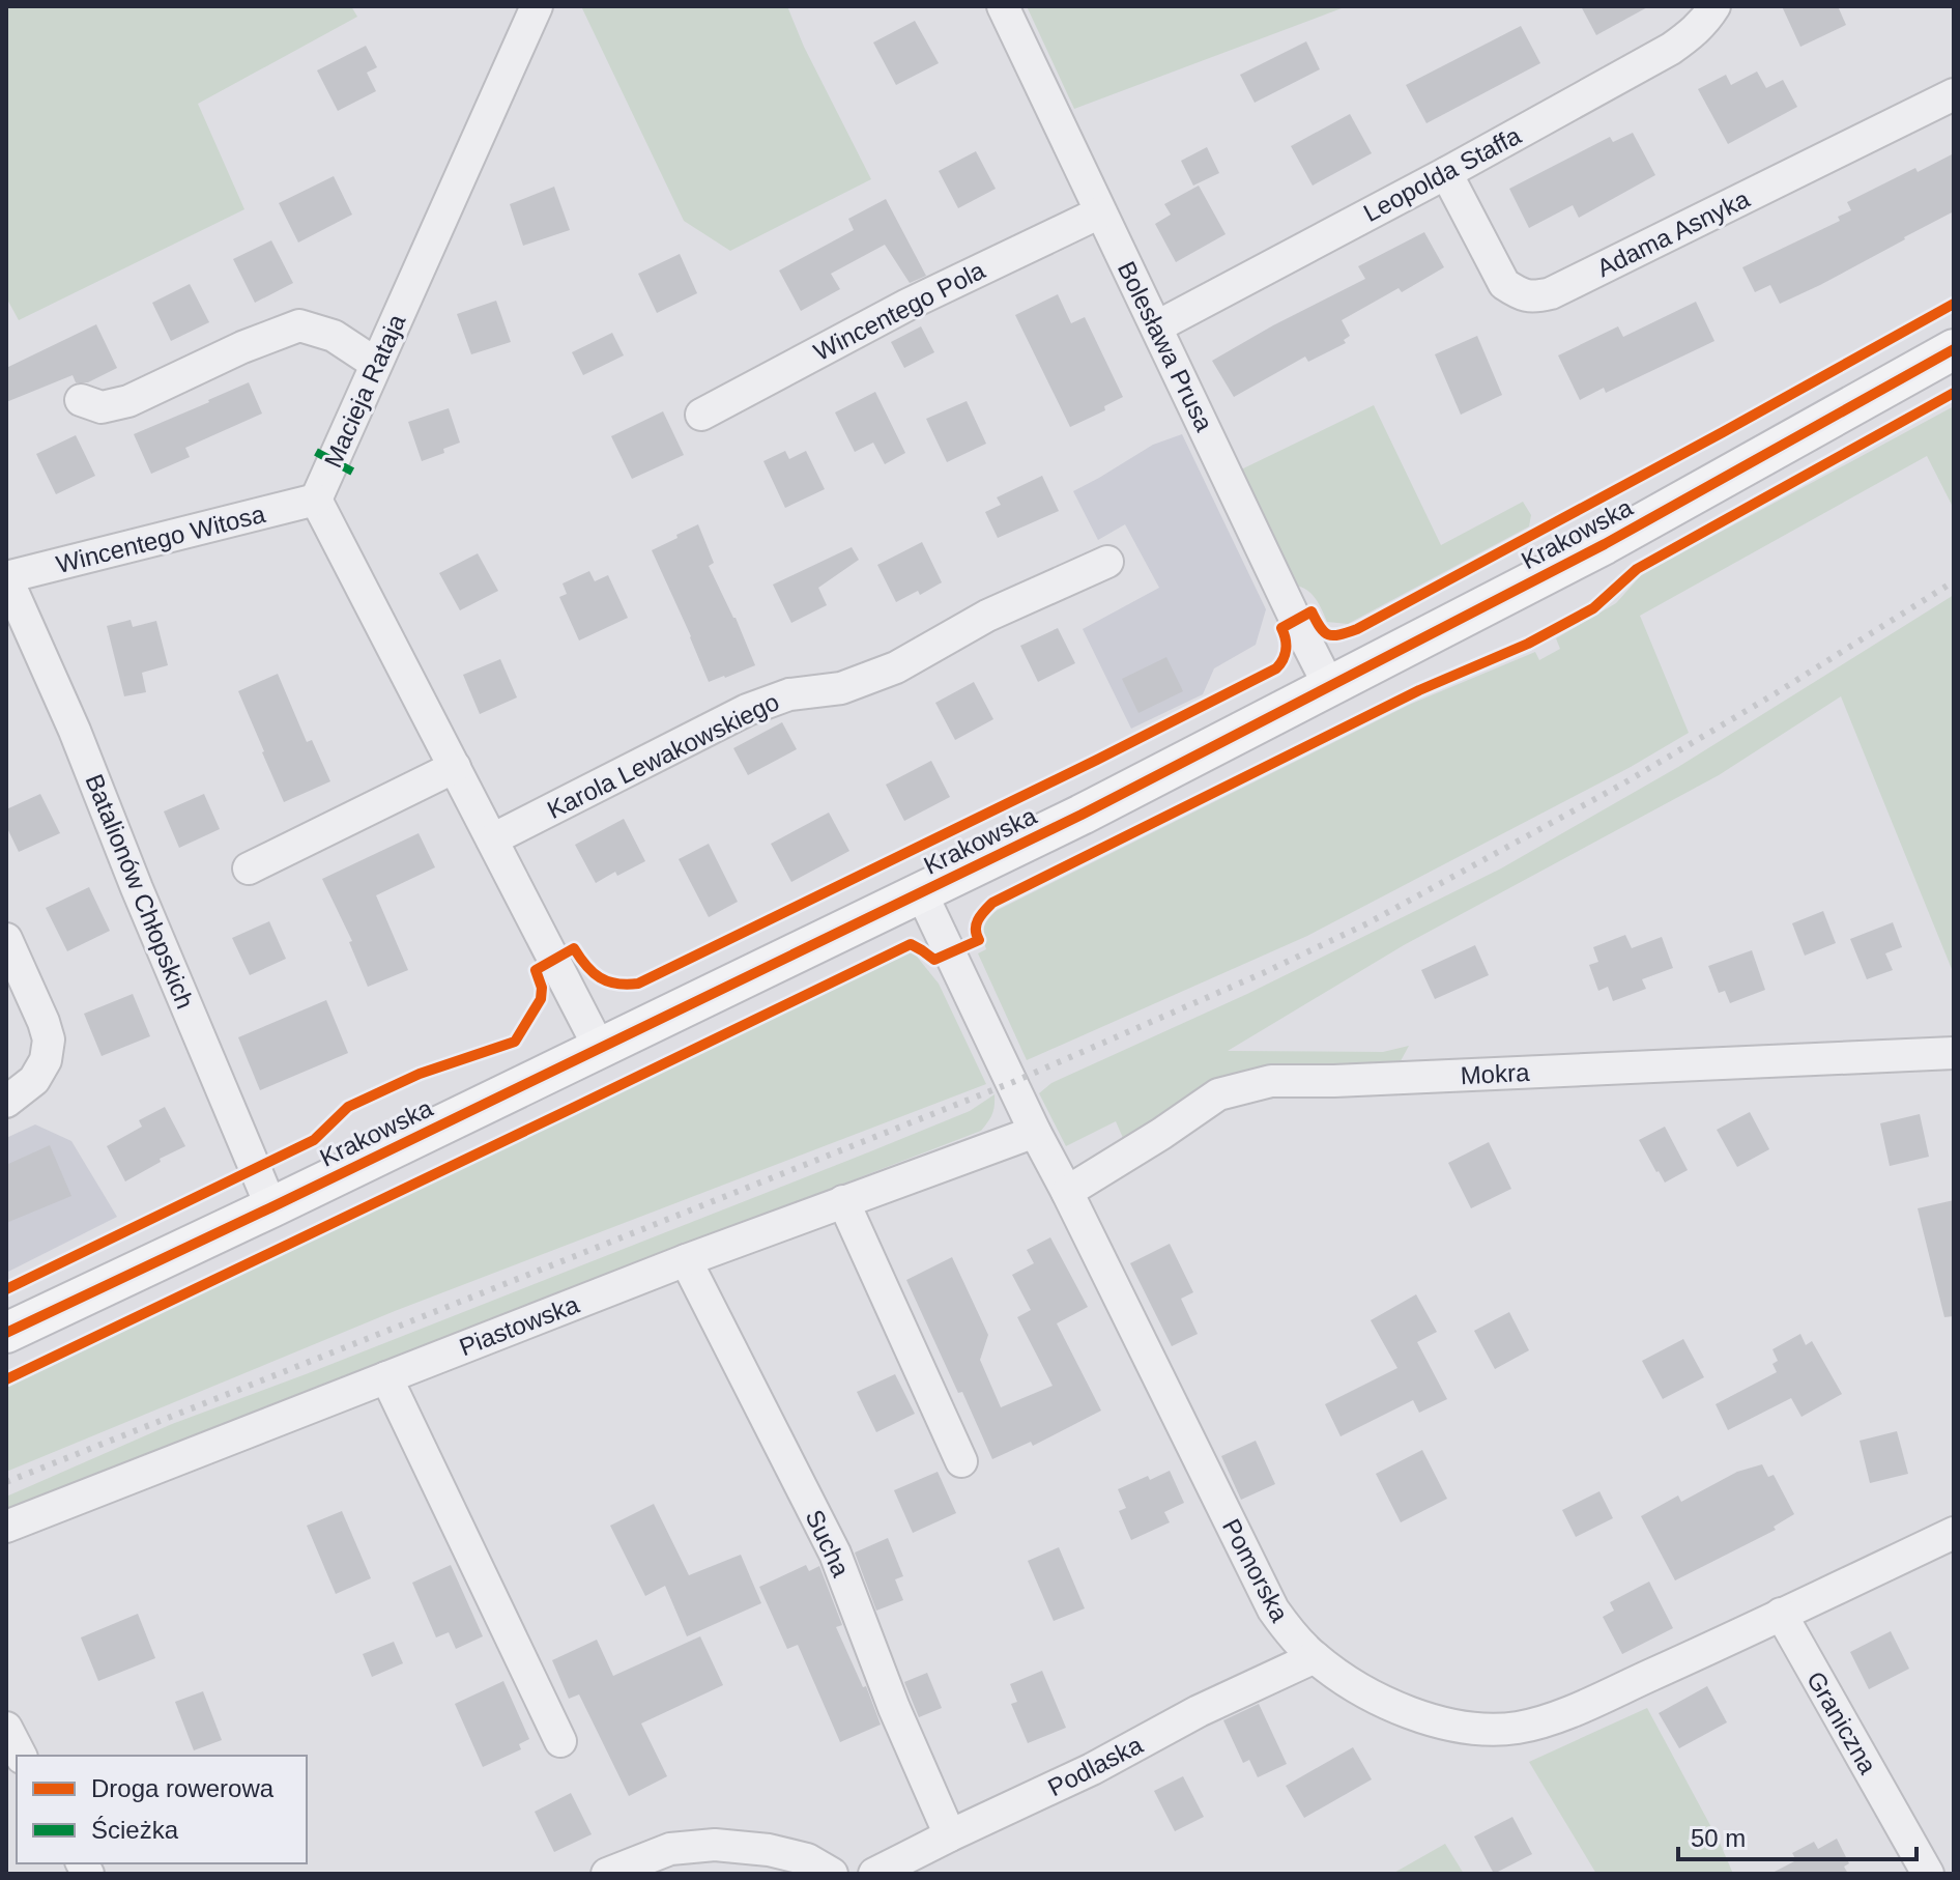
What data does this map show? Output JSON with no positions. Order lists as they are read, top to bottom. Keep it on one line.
{"streets":{"main road":["Krakowska"],"street":["Leopolda Staffa","Adama Asnyka","Wincentego Pola","Bolesława Prusa","Macieja Rataja","Wincentego Witosa","Karola Lewakowskiego","Batalionów Chłopskich","Mokra","Piastowska","Sucha","Pomorska","Graniczna","Podlaska"]},"crossings":[["Leopolda Staffa","Adama Asnyka"],["Leopolda Staffa","Bolesława Prusa"],["Wincentego Pola","Bolesława Prusa"],["Bolesława Prusa","Krakowska"],["Macieja Rataja","Wincentego Witosa"],["Krakowska","Batalionów Chłopskich"],["Krakowska","Pomorska"],["Wincentego Witosa","Batalionów Chłopskich"],["Mokra","Pomorska"],["Piastowska","Sucha"],["Piastowska","Pomorska"],["Sucha","Podlaska"],["Pomorska","Graniczna"],["Pomorska","Podlaska"]],"legend":["Droga rowerowa","Ścieżka"],"scale_bar":"50 m"}
